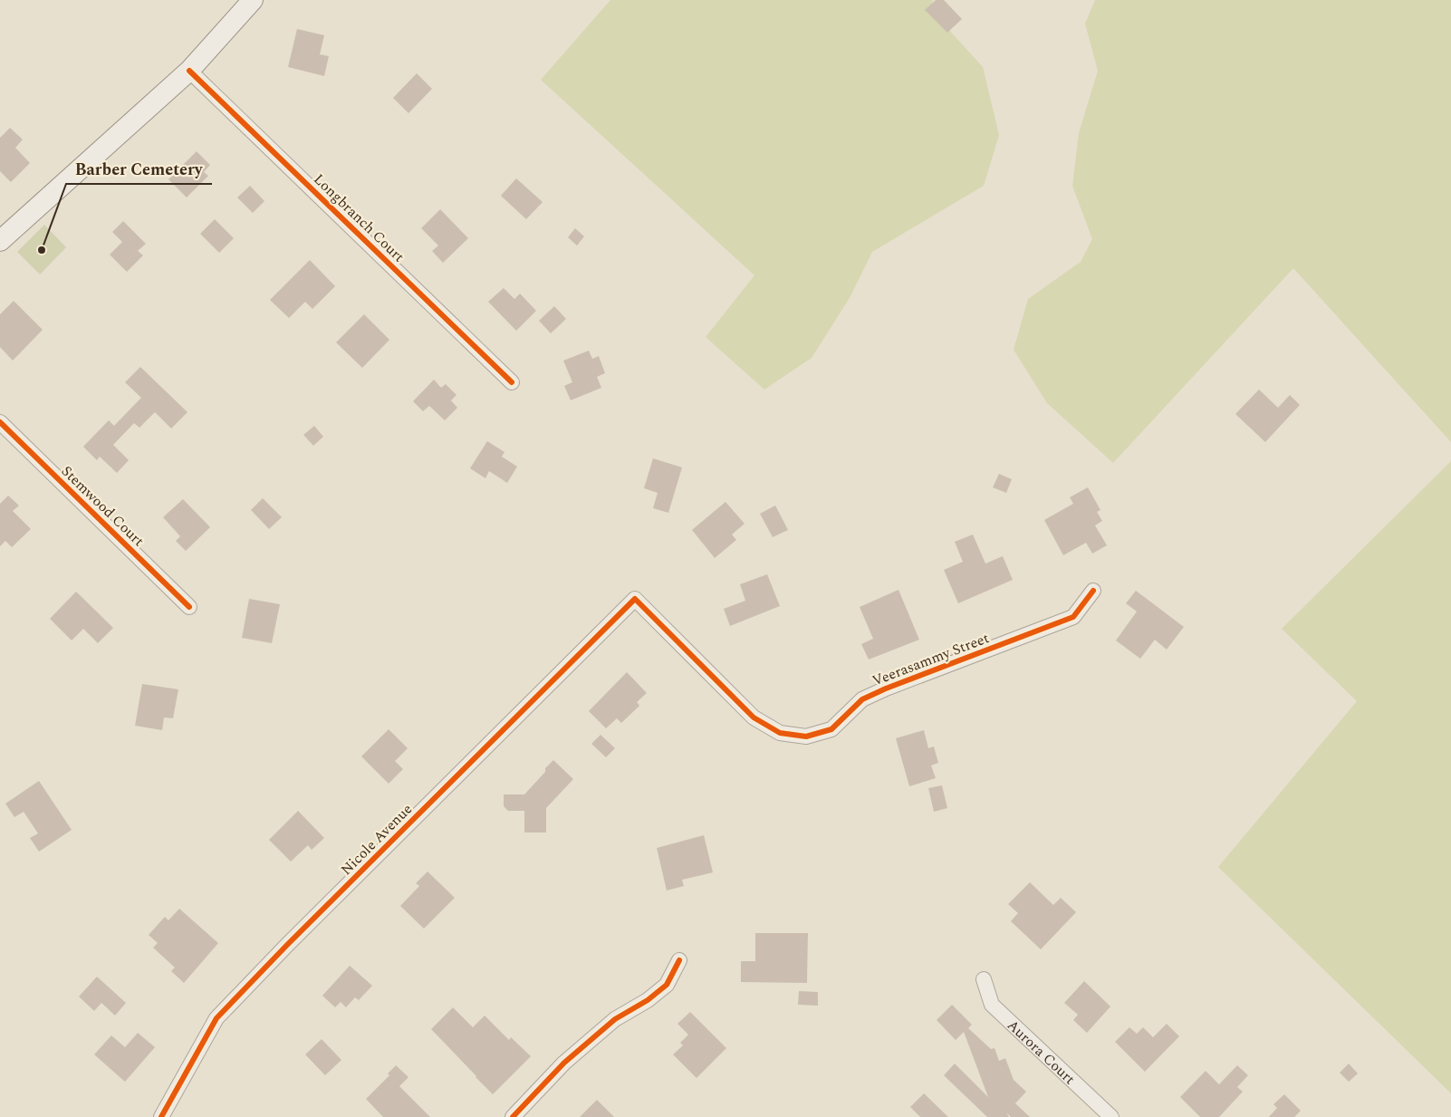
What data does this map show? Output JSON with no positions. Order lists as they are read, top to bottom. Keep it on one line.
{"streets":{"street":["Longbranch Court","Stemwood Court","Veerasammy Street","Nicole Avenue","Aurora Court"]},"crossings":[["Veerasammy Street","Nicole Avenue"]],"places":["Barber Cemetery"]}
